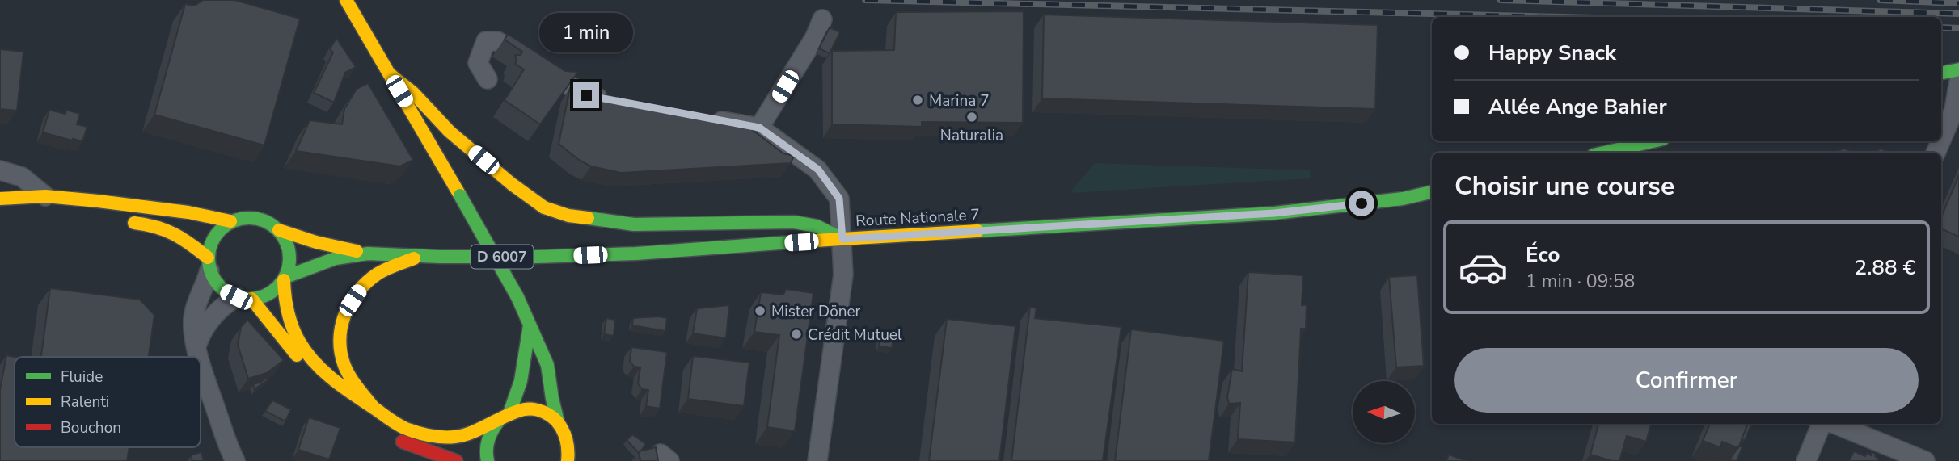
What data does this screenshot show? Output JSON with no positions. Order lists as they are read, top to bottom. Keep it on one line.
{"streets":{"main road":["Route Nationale 7","D 6007"]},"places":["Marina 7","Naturalia","Mister Döner","Crédit Mutuel"],"legend":["Fluide","Ralenti","Bouchon"],"north":"left","page":{"bubble":"1 min","banner":["Happy Snack","Allée Ange Bahier"],"heading":"Choisir une course","list":[{"name":"Éco","note":"1 min · 09:58","value":"2.88 €"}],"buttons":"Confirmer"}}
